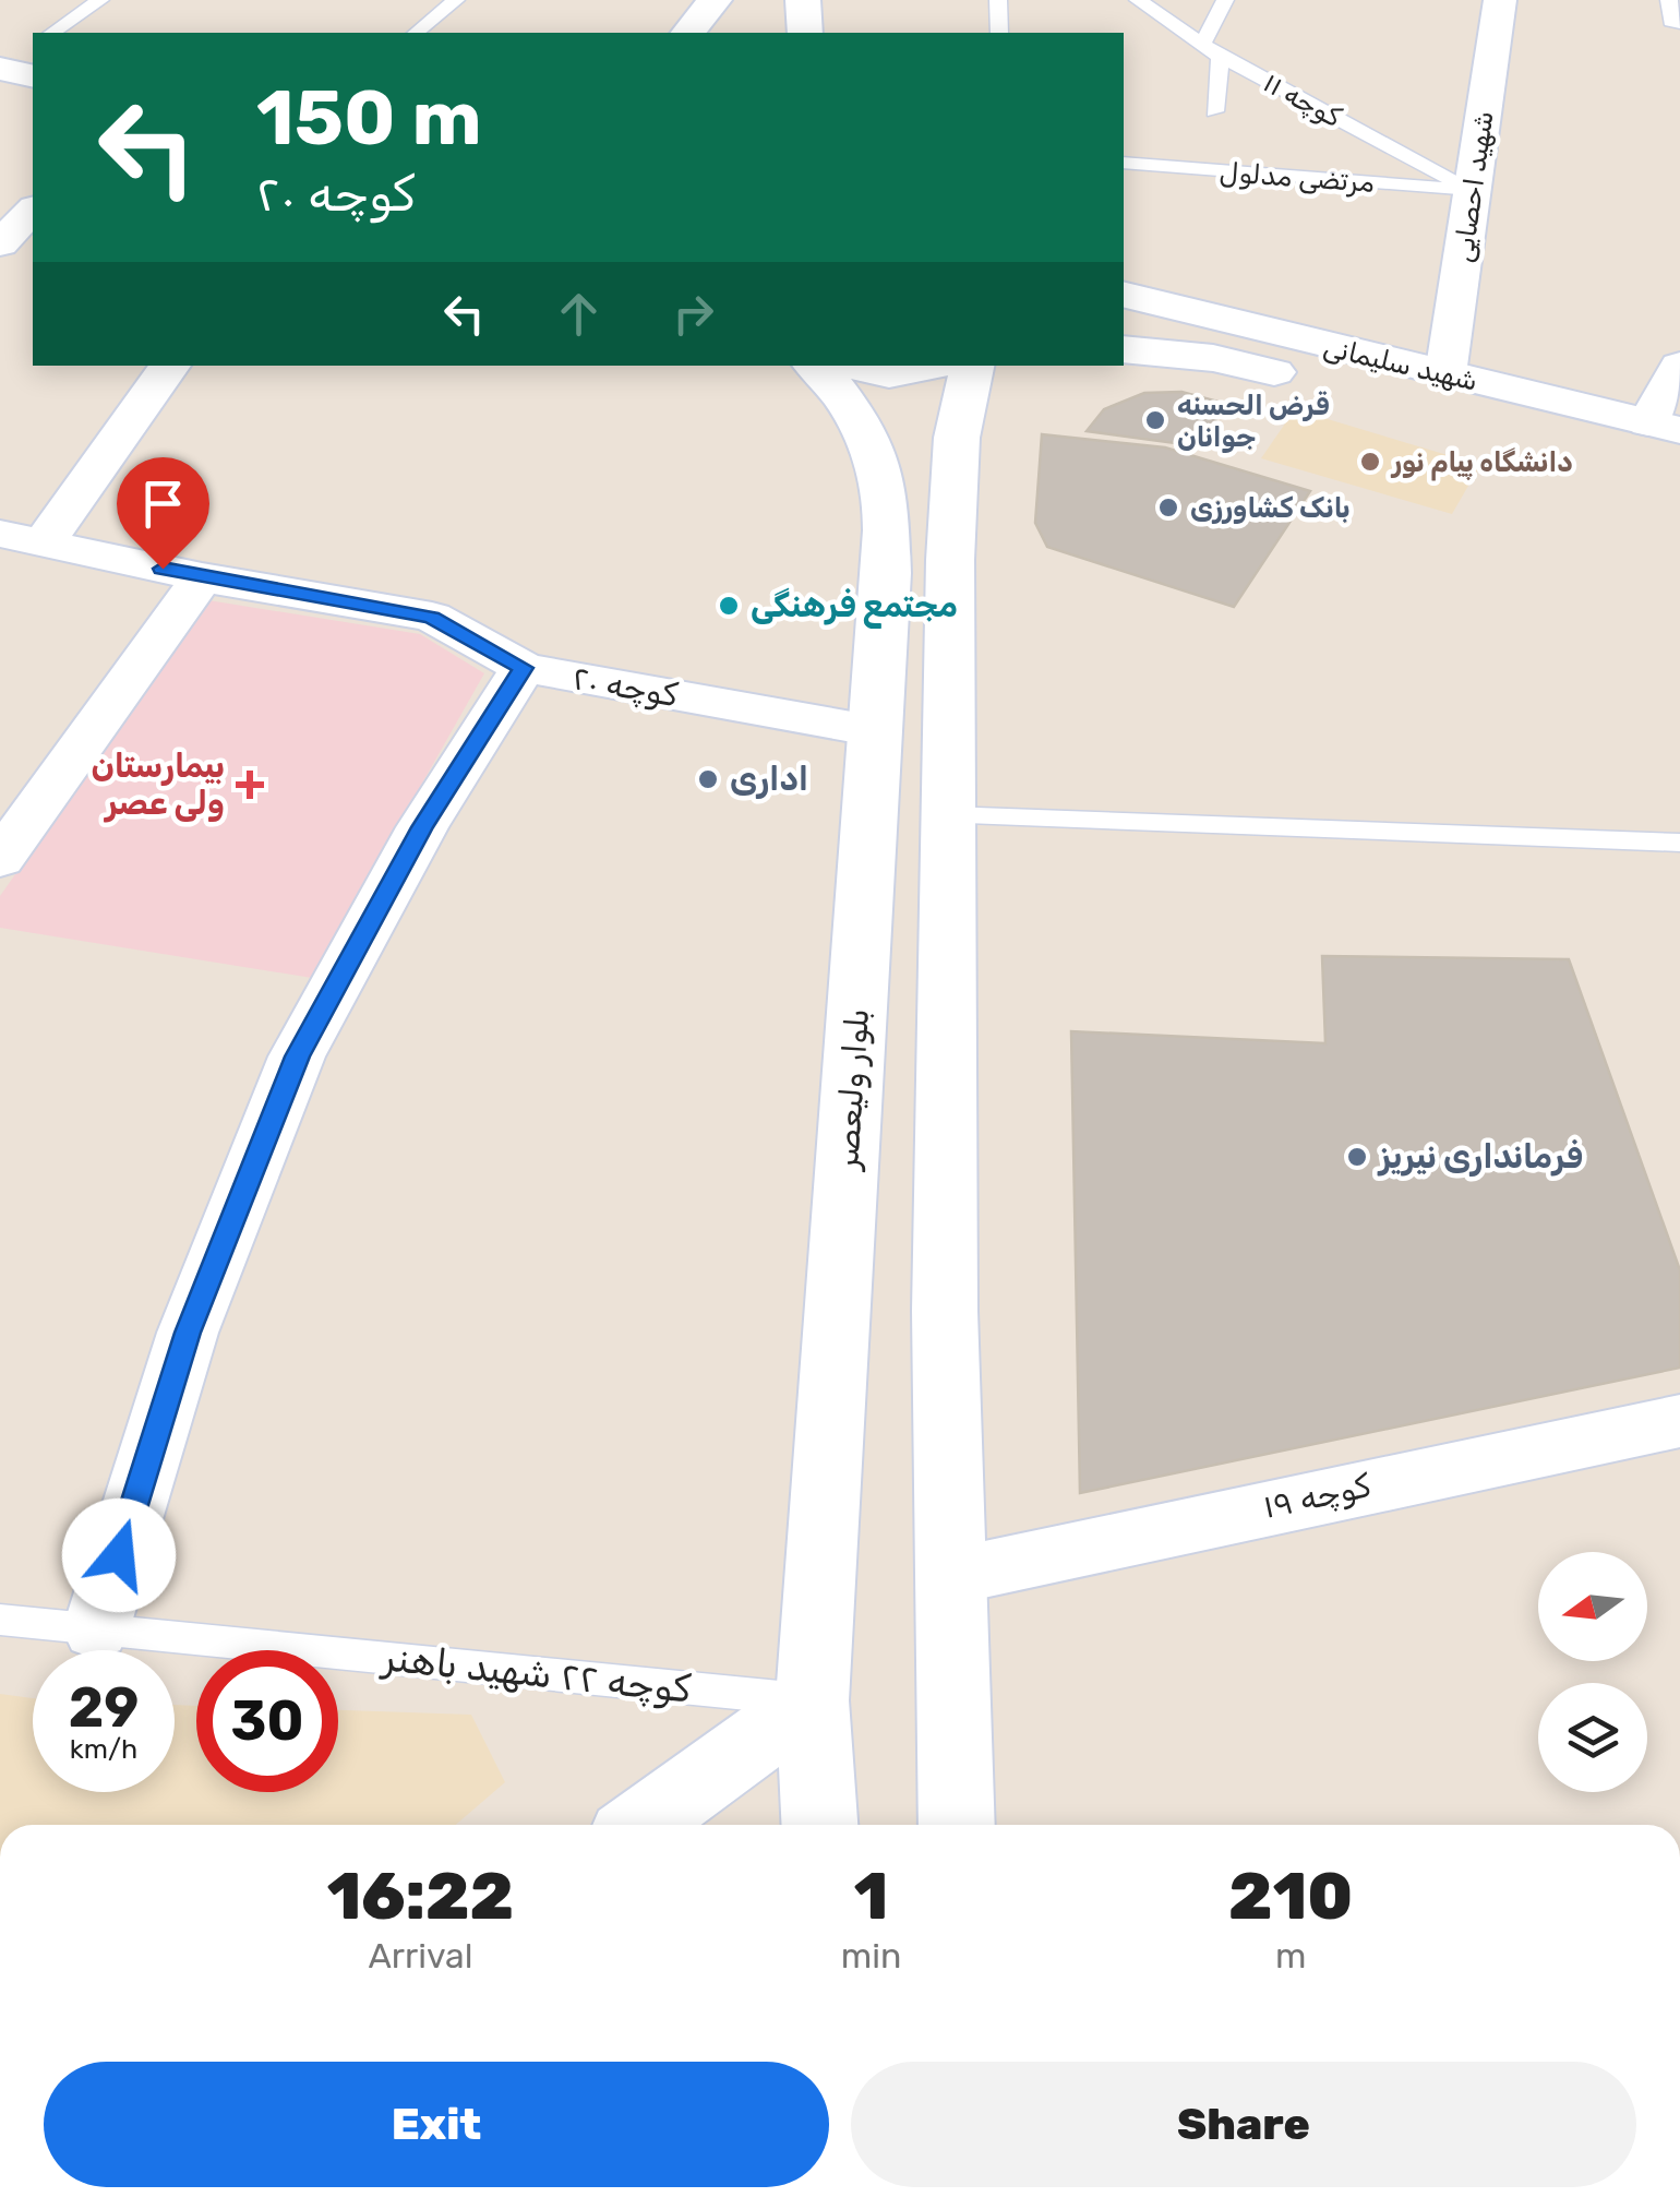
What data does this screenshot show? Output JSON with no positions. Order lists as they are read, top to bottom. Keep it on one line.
{"streets":{"main road":["شهید سلیمانی","بلوار ولیعصر"],"street":["شهید احصایی","کوچه ۲۰","کوچه ۱۹"],"lane":["کوچه ۱۱","مرتضی مدلول","کوچه ۲۲ شهید باهنر"]},"crossings":[["کوچه ۱۱","مرتضی مدلول"],["کوچه ۱۱","شهید احصایی"],["مرتضی مدلول","شهید احصایی"],["شهید احصایی","شهید سلیمانی"],["کوچه ۲۰","بلوار ولیعصر"],["بلوار ولیعصر","کوچه ۲۲ شهید باهنر"]],"places":{"other":["قرض الحسنه جوانان","دانشگاه پیام نور","بانک کشاورزی","مجتمع فرهنگی","اداری","فرمانداری نیریز"],"health":["بیمارستان ولی عصر"]},"north":"left","page":{"turn":["150 m","کوچه ۲۰"],"speed":"29 km/h","limit":"30","eta":["16:22","Arrival","1","min","210","m"],"buttons":["Exit","Share"]}}
